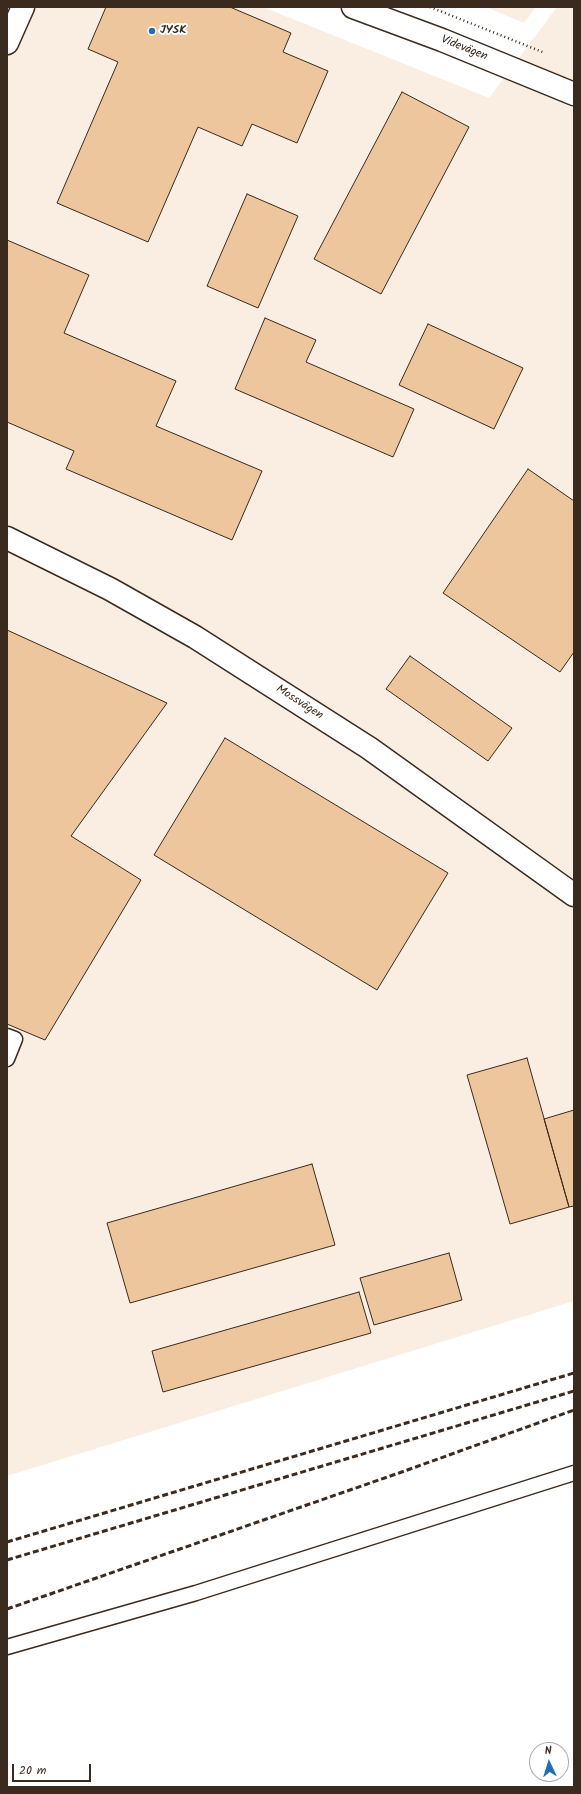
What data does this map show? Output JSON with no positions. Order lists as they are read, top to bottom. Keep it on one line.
{"streets":{"street":["Videvägen","Mossvägen"]},"places":["JYSK"],"scale_bar":"20 m","north":"top"}
